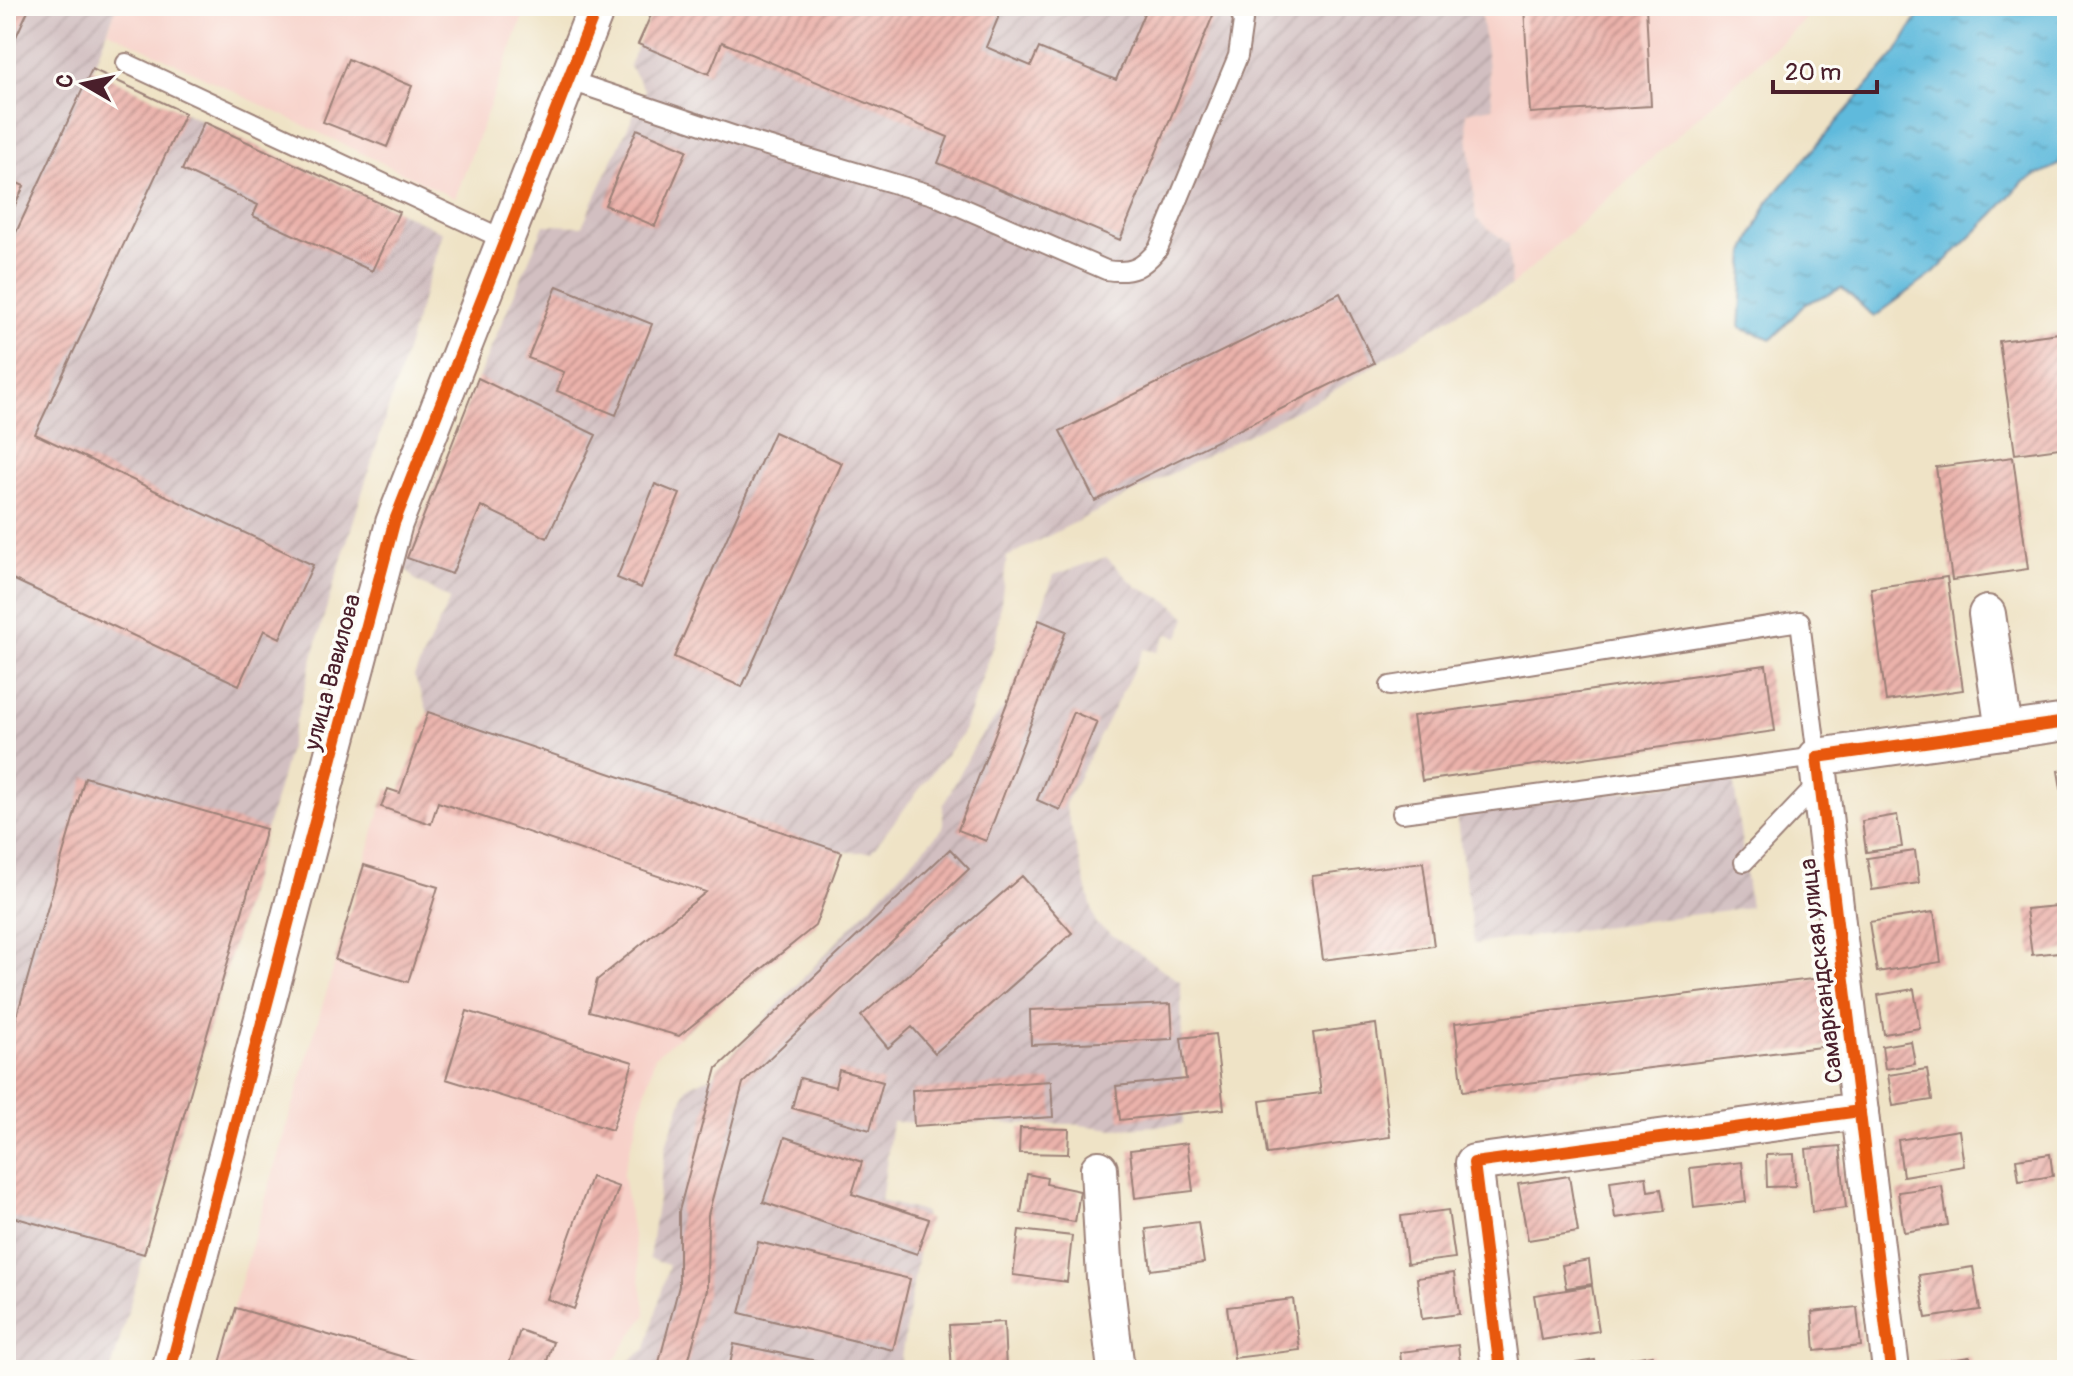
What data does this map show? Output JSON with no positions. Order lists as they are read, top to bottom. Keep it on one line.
{"streets":{"street":["улица Вавилова","Самаркандская улица"]},"scale_bar":"20 m","north":"left"}
